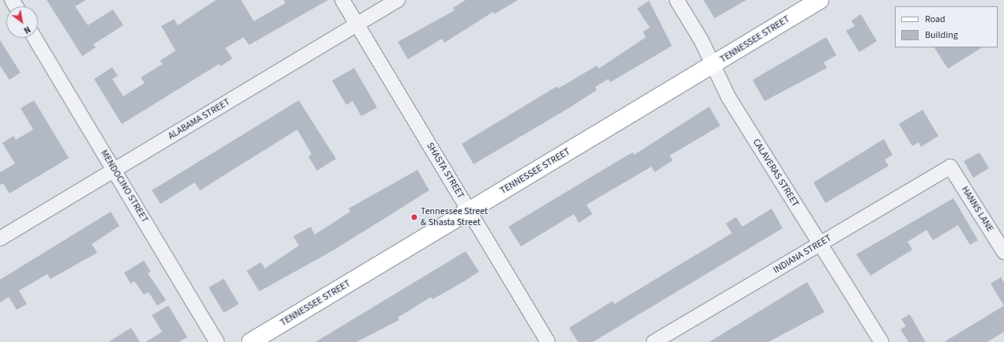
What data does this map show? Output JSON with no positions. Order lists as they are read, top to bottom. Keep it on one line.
{"streets":{"main road":["TENNESSEE STREET"],"street":["ALABAMA STREET","SHASTA STREET","CALAVERAS STREET","MENDOCINO STREET","HANNS LANE","INDIANA STREET"]},"crossings":[["TENNESSEE STREET","SHASTA STREET"],["TENNESSEE STREET","CALAVERAS STREET"],["ALABAMA STREET","SHASTA STREET"],["ALABAMA STREET","MENDOCINO STREET"],["CALAVERAS STREET","INDIANA STREET"],["HANNS LANE","INDIANA STREET"]],"places":["Tennessee Street & Shasta Street"],"legend":["Road","Building"],"north":"bottom right"}
